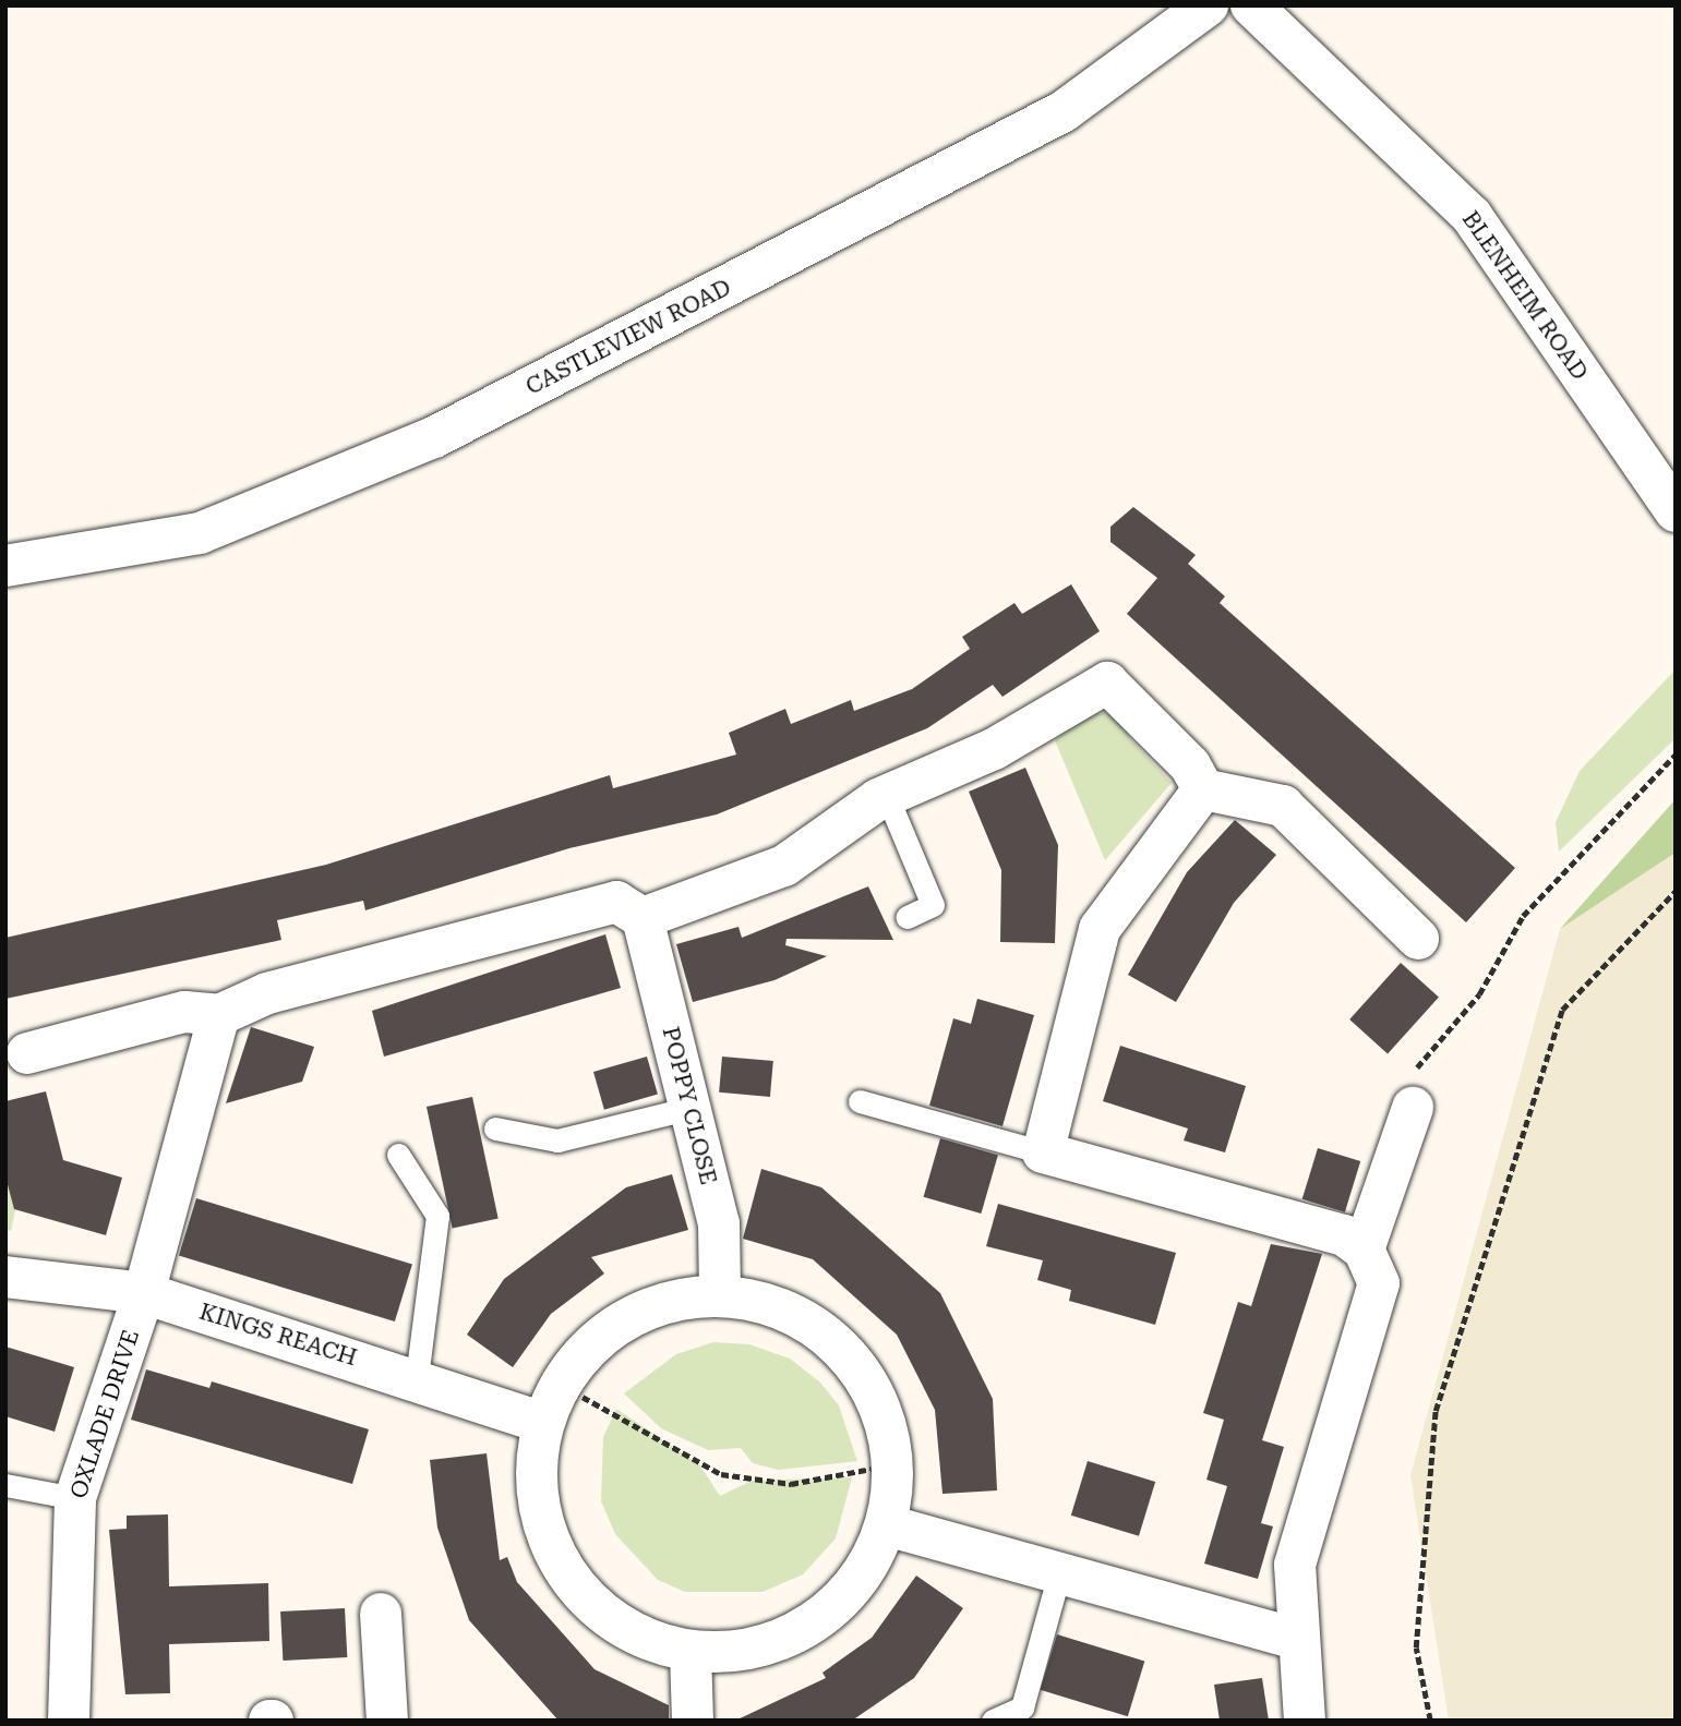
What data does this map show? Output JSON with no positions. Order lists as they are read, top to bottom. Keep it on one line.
{"streets":{"street":["BLENHEIM ROAD","CASTLEVIEW ROAD","POPPY CLOSE","KINGS REACH","OXLADE DRIVE"]},"crossings":[["KINGS REACH","OXLADE DRIVE"]]}
